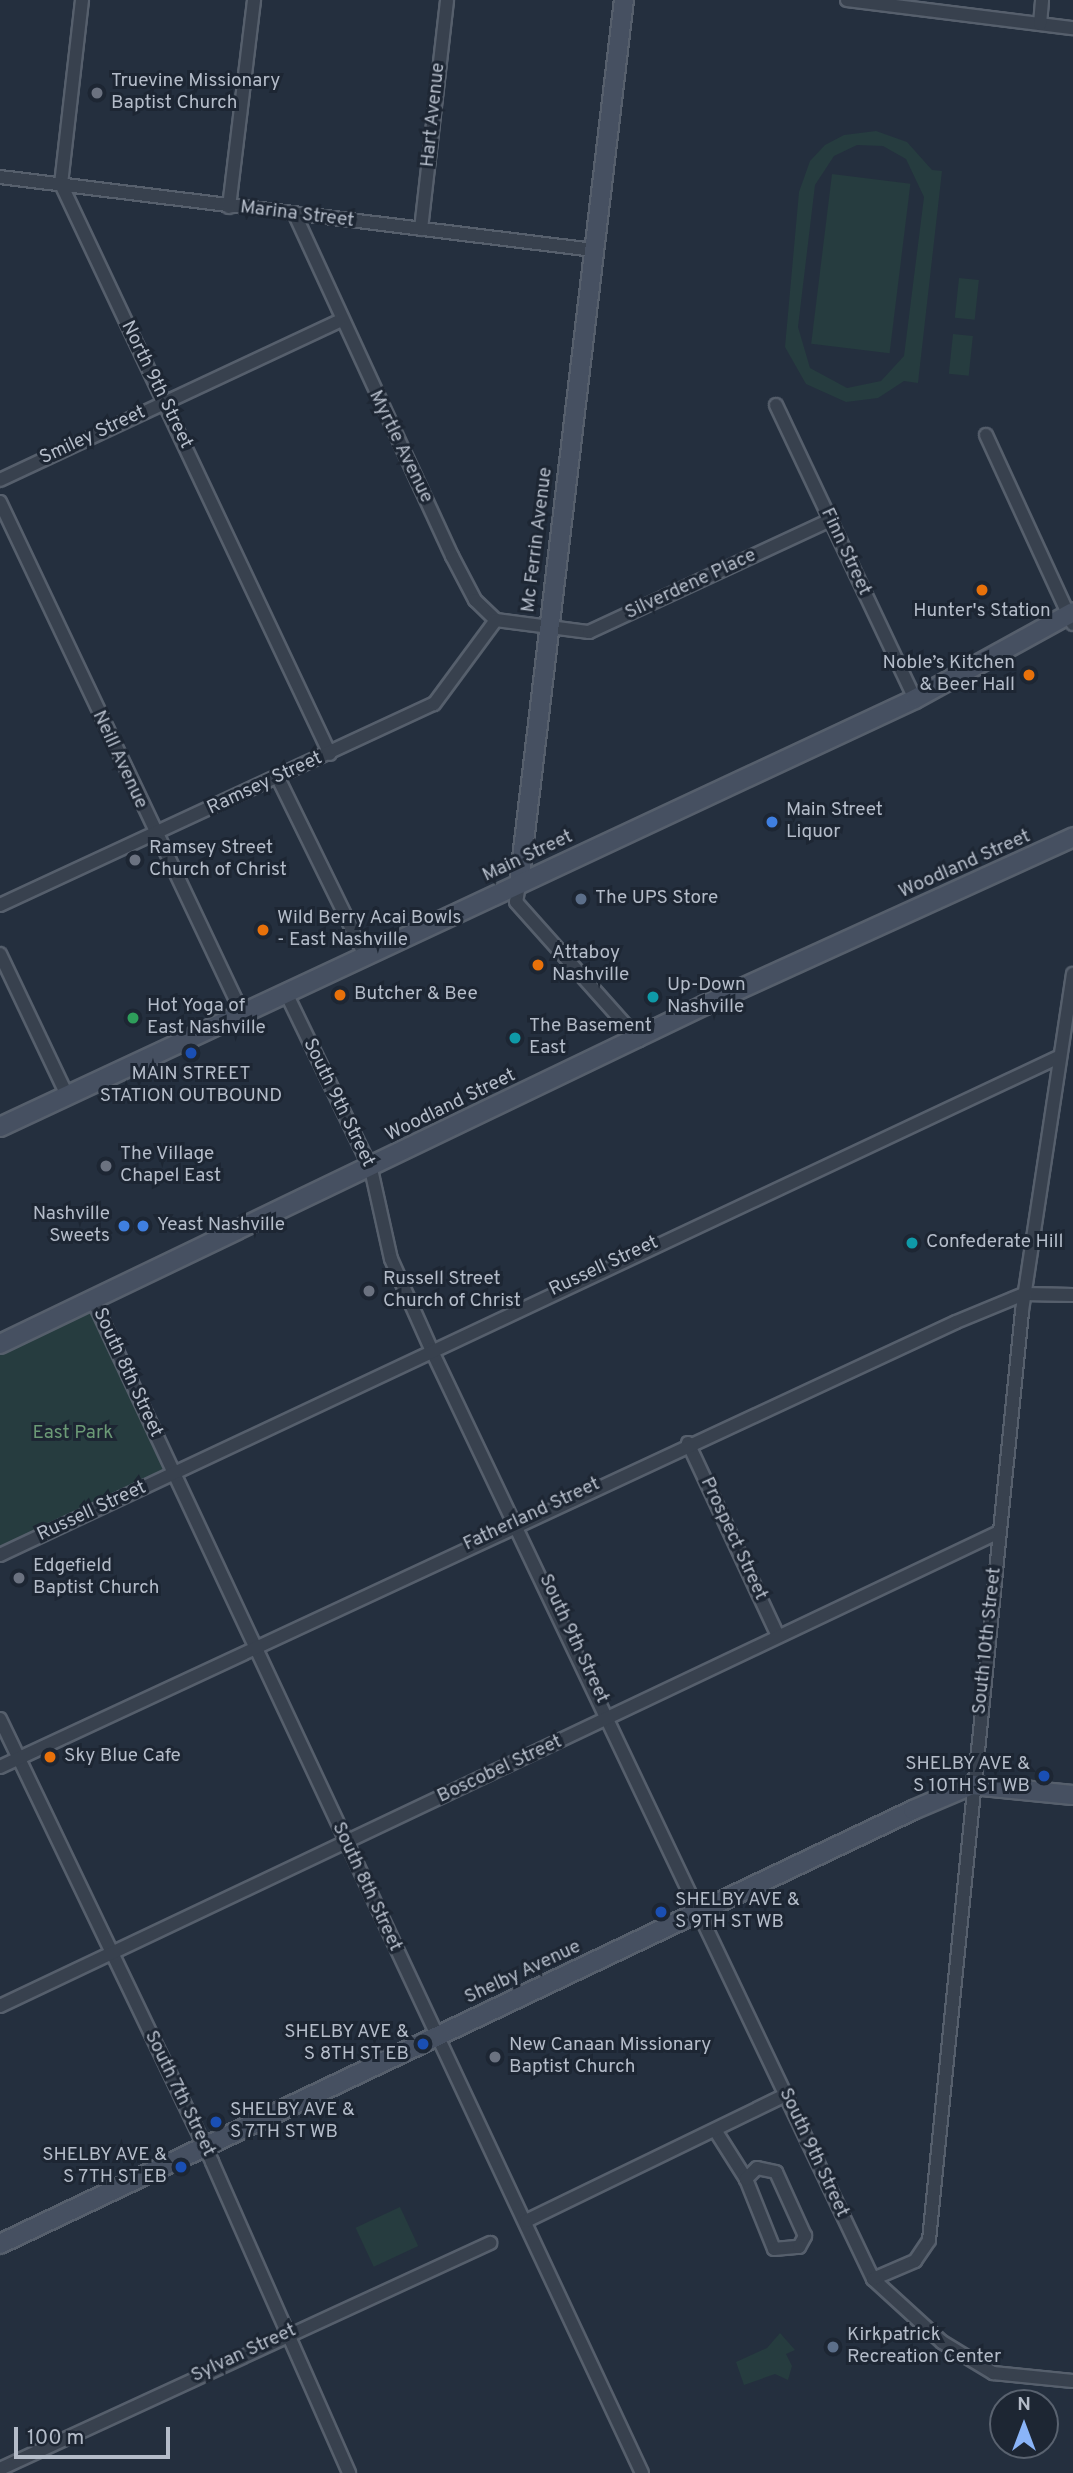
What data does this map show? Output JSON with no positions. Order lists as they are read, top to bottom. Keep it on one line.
{"streets":{"street":["Hart Avenue","Marina Street","North 9th Street","Smiley Street","Myrtle Avenue","Mc Ferrin Avenue","Finn Street","Silverdene Place","Neill Avenue","Ramsey Street","Main Street","Woodland Street","South 9th Street","Russell Street","South 8th Street","Fatherland Street","Prospect Street","South 10th Street","Boscobel Street","Shelby Avenue","South 7th Street","Sylvan Street"]},"crossings":[["Hart Avenue","Marina Street"],["Marina Street","North 9th Street"],["Marina Street","Myrtle Avenue"],["Marina Street","Mc Ferrin Avenue"],["North 9th Street","Smiley Street"],["North 9th Street","Ramsey Street"],["Smiley Street","Myrtle Avenue"],["Myrtle Avenue","Ramsey Street"],["Mc Ferrin Avenue","Silverdene Place"],["Mc Ferrin Avenue","Main Street"],["Mc Ferrin Avenue","Woodland Street"],["Finn Street","Silverdene Place"],["Finn Street","Main Street"],["Neill Avenue","Ramsey Street"],["Neill Avenue","Main Street"],["Main Street","South 9th Street"],["Woodland Street","South 9th Street"],["Woodland Street","South 8th Street"],["South 9th Street","Russell Street"],["South 9th Street","Fatherland Street"],["South 9th Street","South 10th Street"],["South 9th Street","Boscobel Street"],["South 9th Street","Shelby Avenue"],["Russell Street","South 8th Street"],["Russell Street","South 10th Street"],["South 8th Street","Fatherland Street"],["South 8th Street","Boscobel Street"],["South 8th Street","Shelby Avenue"],["Fatherland Street","Prospect Street"],["Fatherland Street","South 10th Street"],["Fatherland Street","South 7th Street"],["Prospect Street","Boscobel Street"],["South 10th Street","Boscobel Street"],["South 10th Street","Shelby Avenue"],["Boscobel Street","South 7th Street"],["Shelby Avenue","South 7th Street"],["South 7th Street","Sylvan Street"]],"parks":["East Park"],"places":["Truevine Missionary Baptist Church","Hunter's Station","Noble’s Kitchen & Beer Hall","Main Street Liquor","Ramsey Street Church of Christ","The UPS Store","Wild Berry Acai Bowls - East Nashville","Attaboy Nashville","Butcher & Bee","Up-Down Nashville","Hot Yoga of East Nashville","The Basement East","MAIN STREET STATION OUTBOUND","The Village Chapel East","Nashville Sweets","Yeast Nashville","Confederate Hill","Russell Street Church of Christ","Edgefield Baptist Church","Sky Blue Cafe","SHELBY AVE & S 10TH ST WB","SHELBY AVE & S 9TH ST WB","SHELBY AVE & S 8TH ST EB","New Canaan Missionary Baptist Church","SHELBY AVE & S 7TH ST WB","SHELBY AVE & S 7TH ST EB","Kirkpatrick Recreation Center"],"scale_bar":"100 m","north":"top"}
